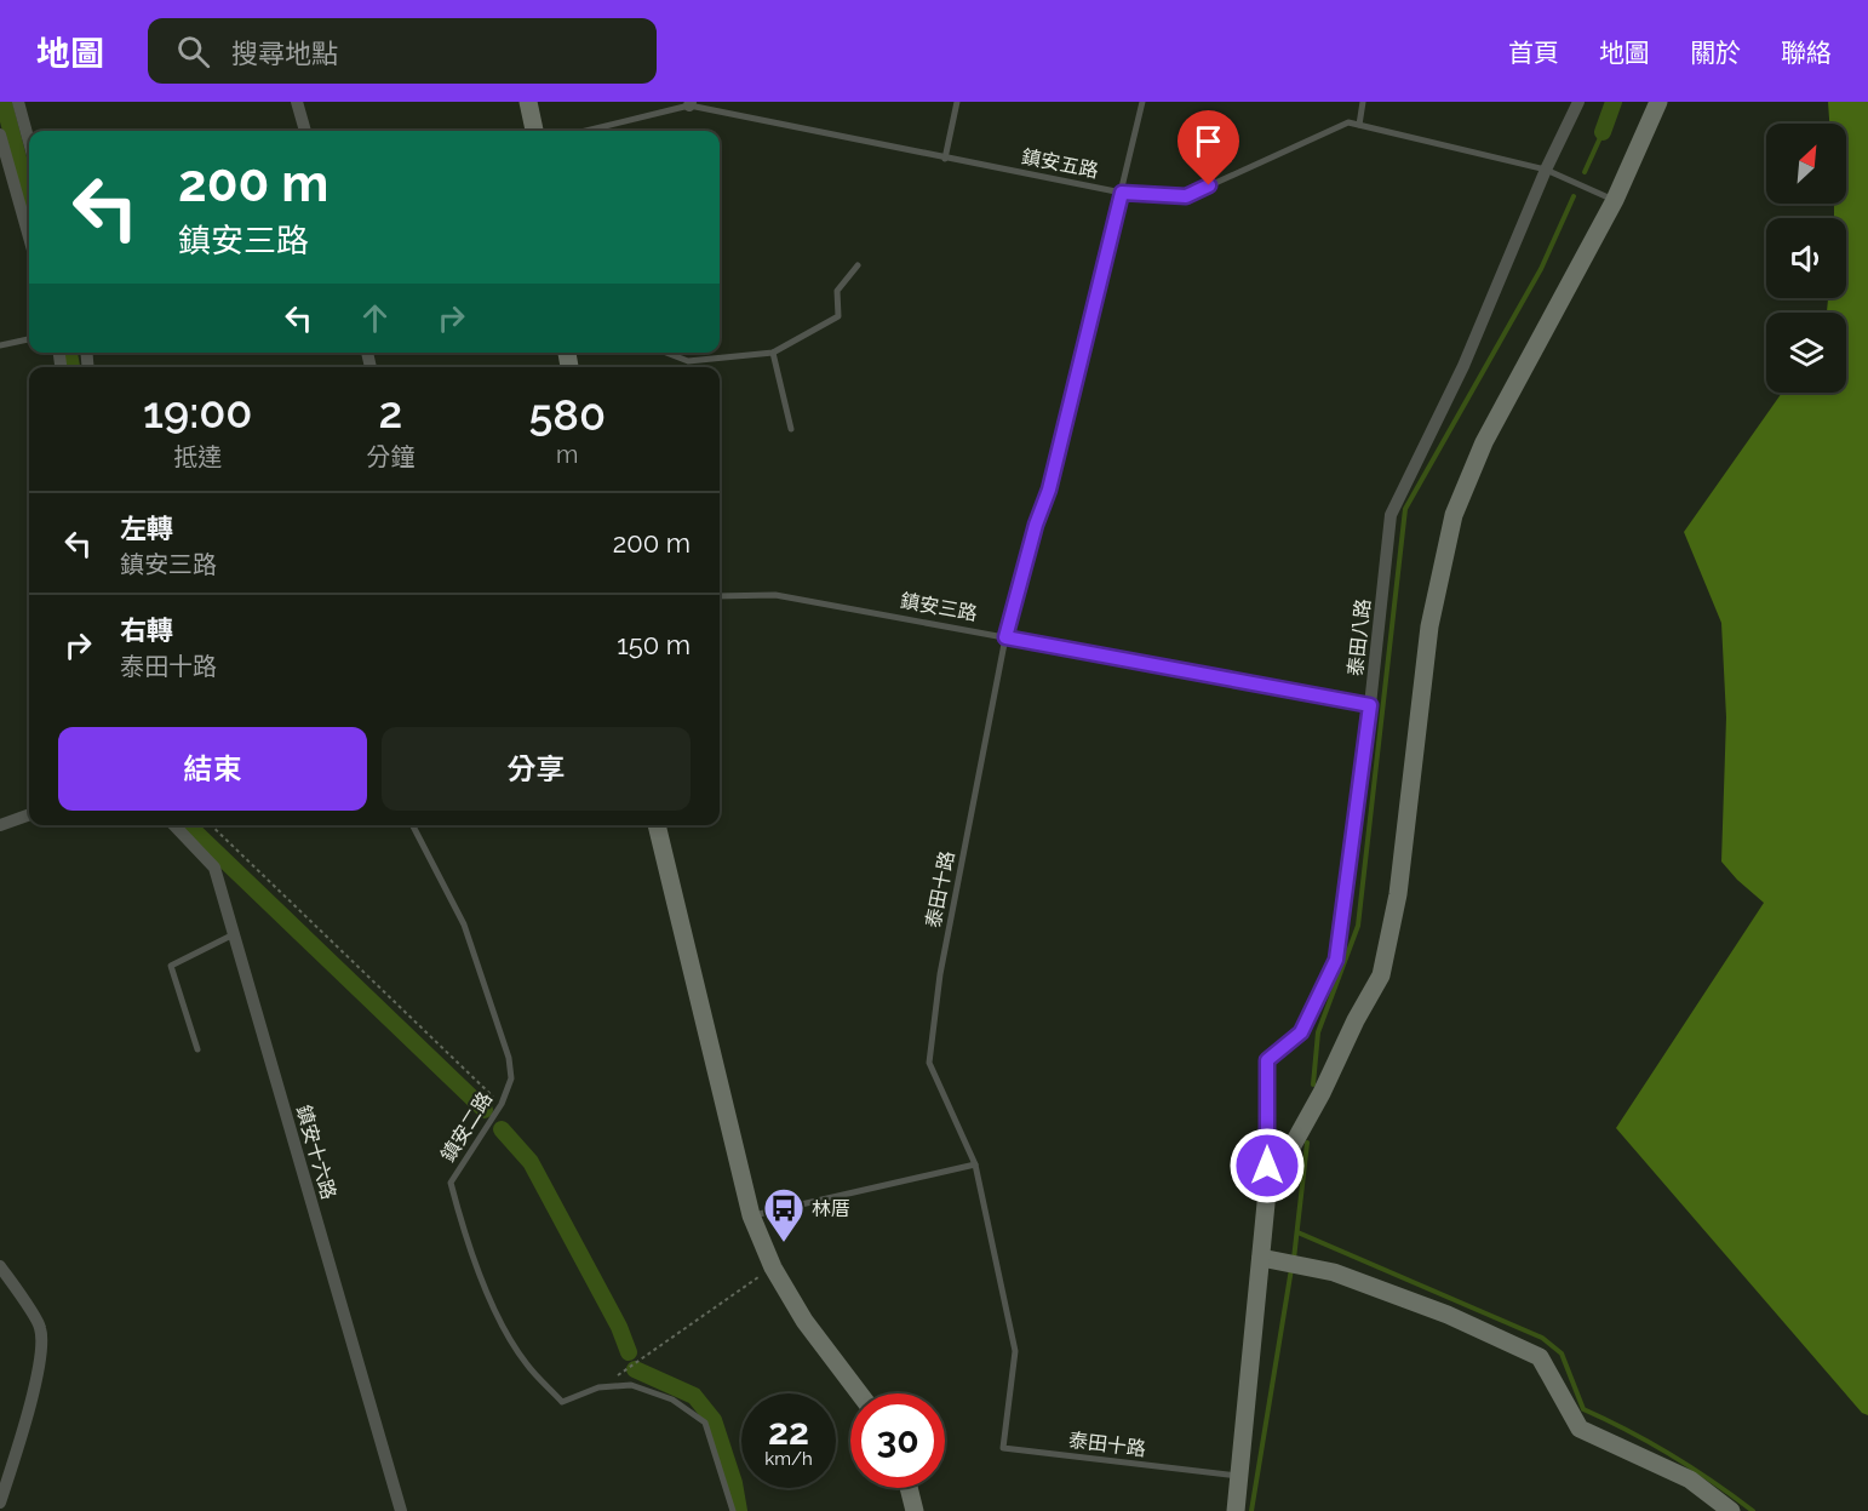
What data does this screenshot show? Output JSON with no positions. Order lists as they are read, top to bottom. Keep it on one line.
{"streets":{"street":["泰田八路","鎮安十六路"],"lane":["鎮安五路","鎮安三路","泰田十路","鎮安二路"]},"crossings":[["鎮安五路","泰田八路"],["鎮安五路","泰田十路"],["鎮安三路","泰田八路"],["鎮安三路","泰田十路"]],"places":{"bus stop":["林厝"]},"north":"top right","page":{"header":"地圖","search":"搜尋地點","nav":["首頁","地圖","關於","聯絡"],"turn":["200 m","鎮安三路"],"eta":["19:00","抵達","2","分鐘","580","m"],"list":[{"name":"左轉","note":"鎮安三路","value":"200 m"},{"name":"右轉","note":"泰田十路","value":"150 m"}],"buttons":["結束","分享"],"speed":"22 km/h","limit":"30"}}
